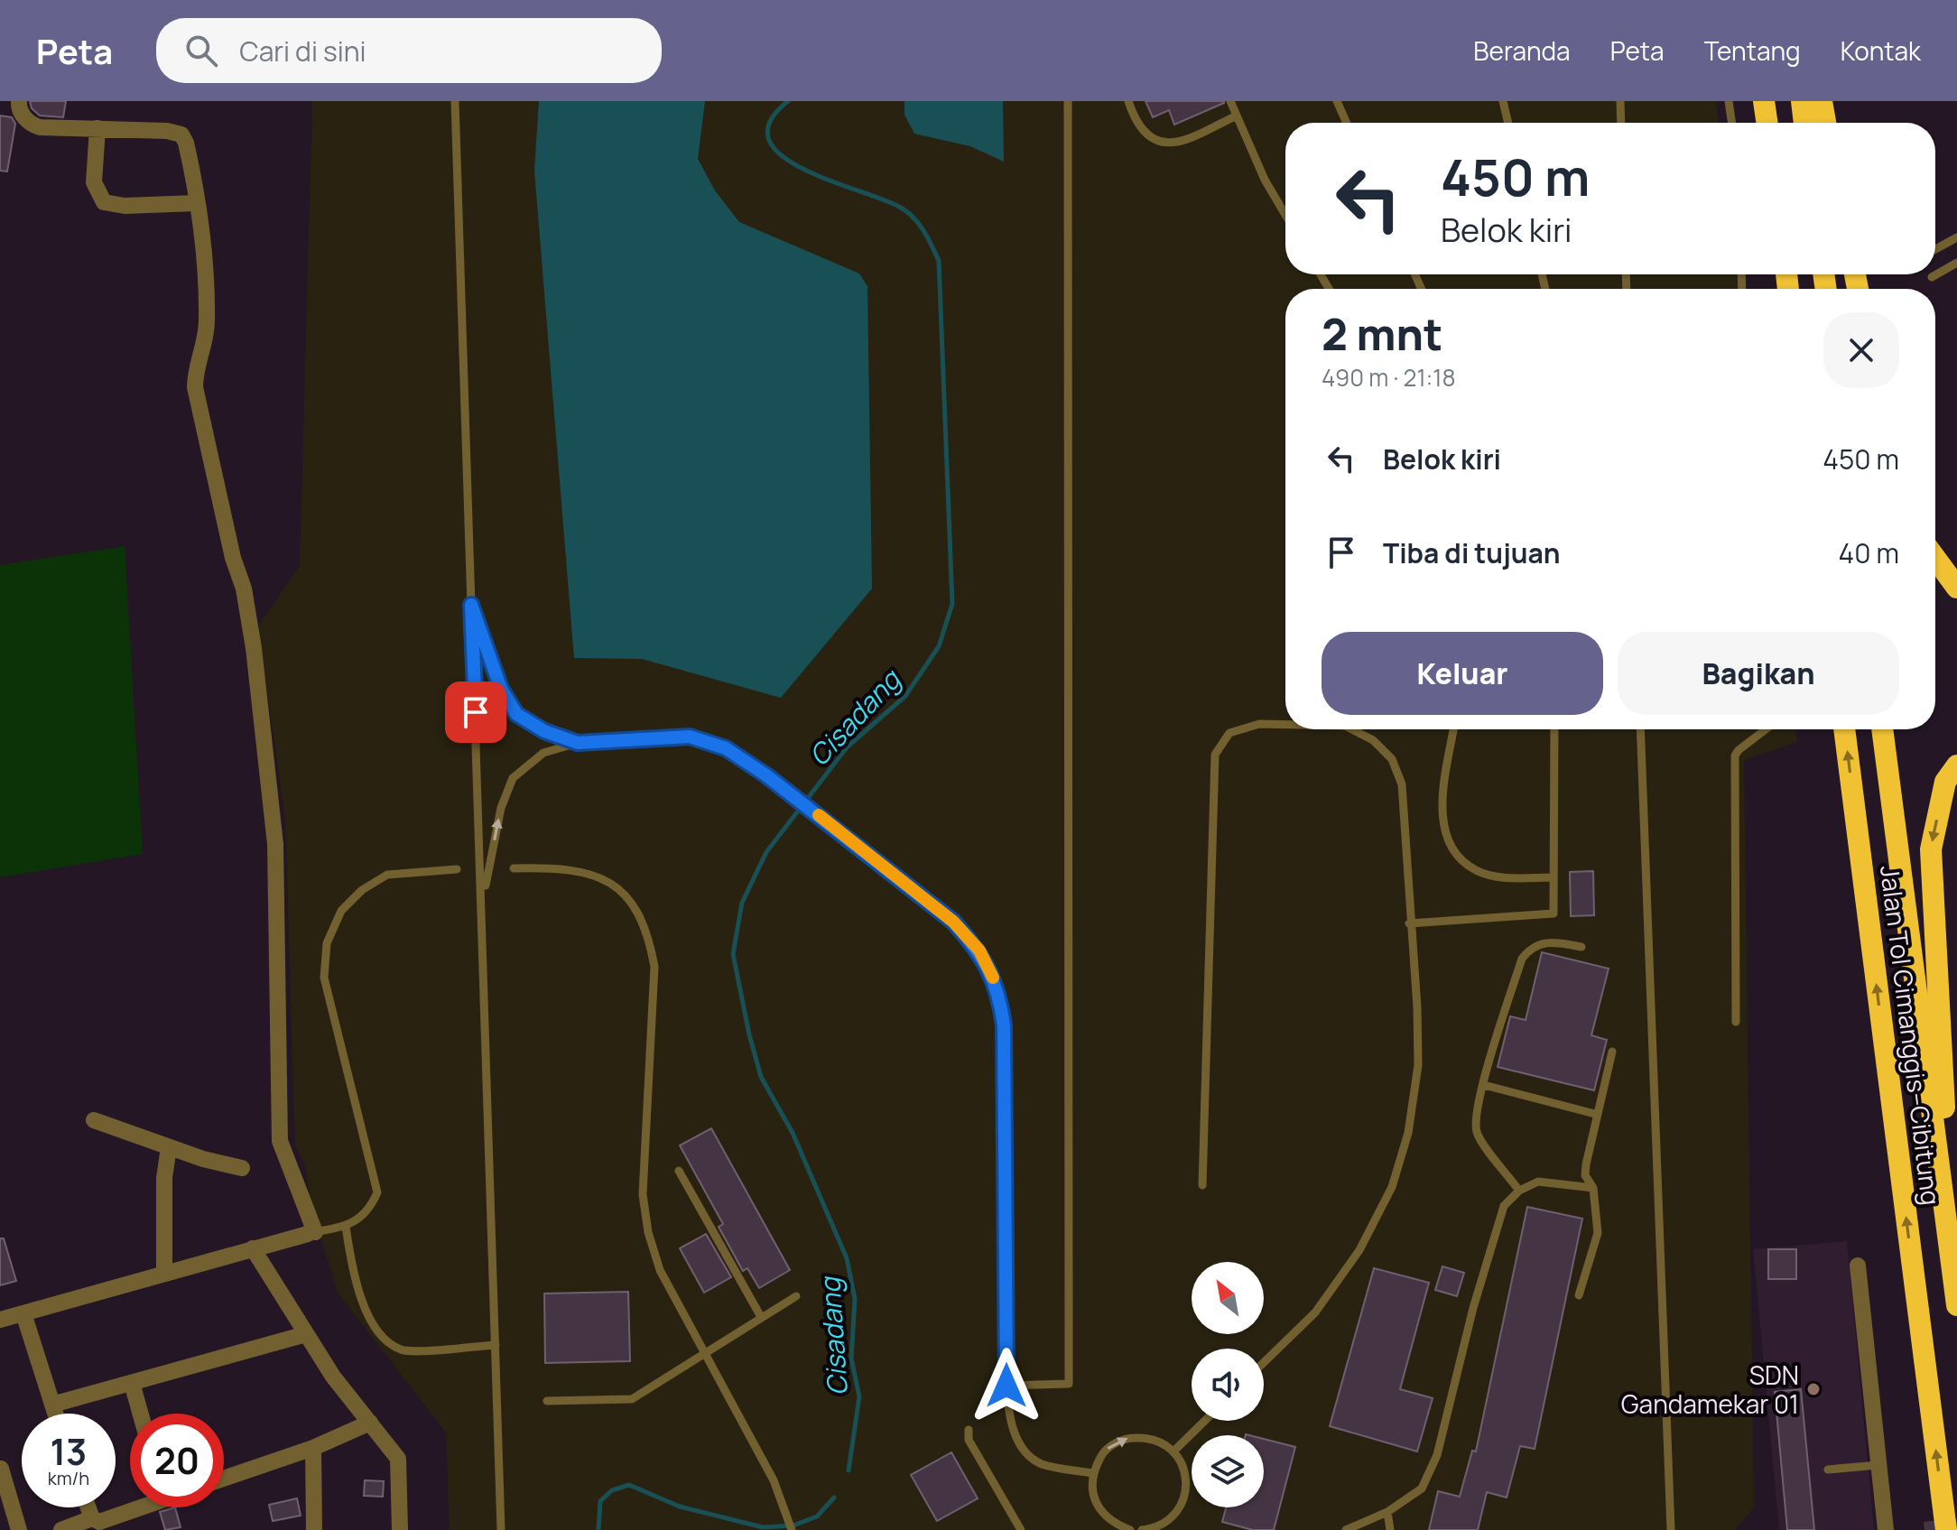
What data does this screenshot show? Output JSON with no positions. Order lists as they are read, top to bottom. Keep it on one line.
{"streets":{"highway":["Jalan Tol Cimanggis–Cibitung"]},"water":["Cisadang"],"places":["SDN Gandamekar 01"],"north":"top left","page":{"header":"Peta","search":"Cari di sini","nav":["Beranda","Peta","Tentang","Kontak"],"turn":["450 m","Belok kiri"],"heading":["2 mnt","490 m · 21:18"],"list":[{"name":"Belok kiri","value":"450 m"},{"name":"Tiba di tujuan","value":"40 m"}],"buttons":["Keluar","Bagikan"],"speed":"13 km/h","limit":"20"}}
